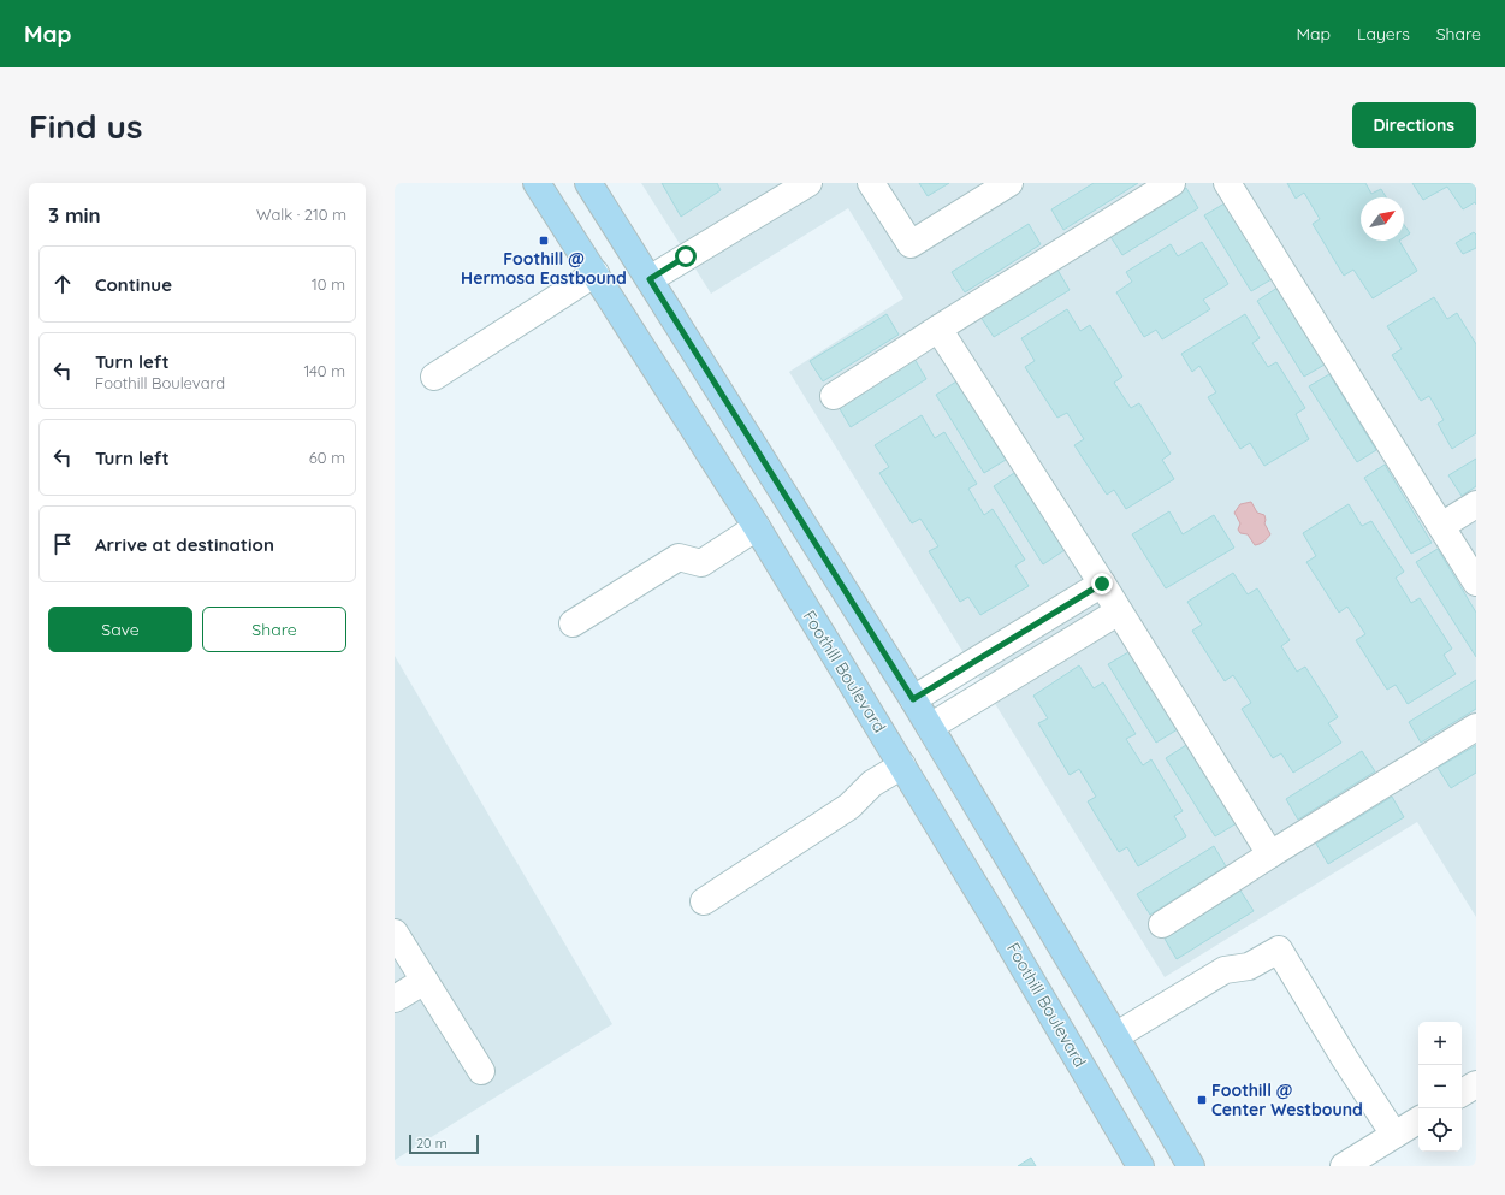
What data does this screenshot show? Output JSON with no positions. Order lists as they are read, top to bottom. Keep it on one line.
{"streets":{"main road":["Foothill Boulevard"]},"places":{"transit":["Foothill @ Hermosa Eastbound","Foothill @ Center Westbound"]},"scale_bar":"20 m","north":"top right","page":{"header":"Map","nav":["Map","Layers","Share"],"buttons":["Directions",["Save","Share"]],"title":"Find us","heading":["3 min","Walk · 210 m"],"list":[["Continue","10 m"],["Turn left","Foothill Boulevard","140 m"],["Turn left","60 m"],"Arrive at destination"],"map_buttons":["+","−"],"scale":"20 m"}}
